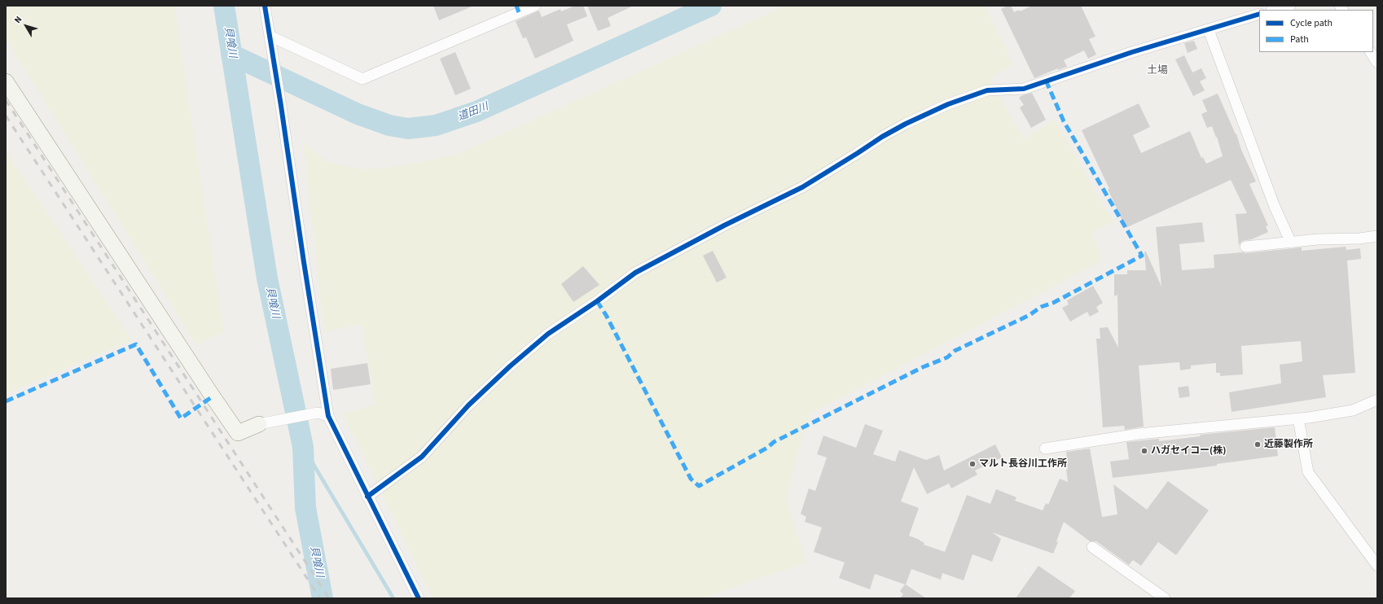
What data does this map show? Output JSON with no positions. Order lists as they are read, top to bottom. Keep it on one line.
{"districts":["土場"],"water":["貝喰川","道田川"],"places":["近藤製作所","ハガセイコー(株)","マルト長谷川工作所"],"legend":["Cycle path","Path"],"north":"top left"}
